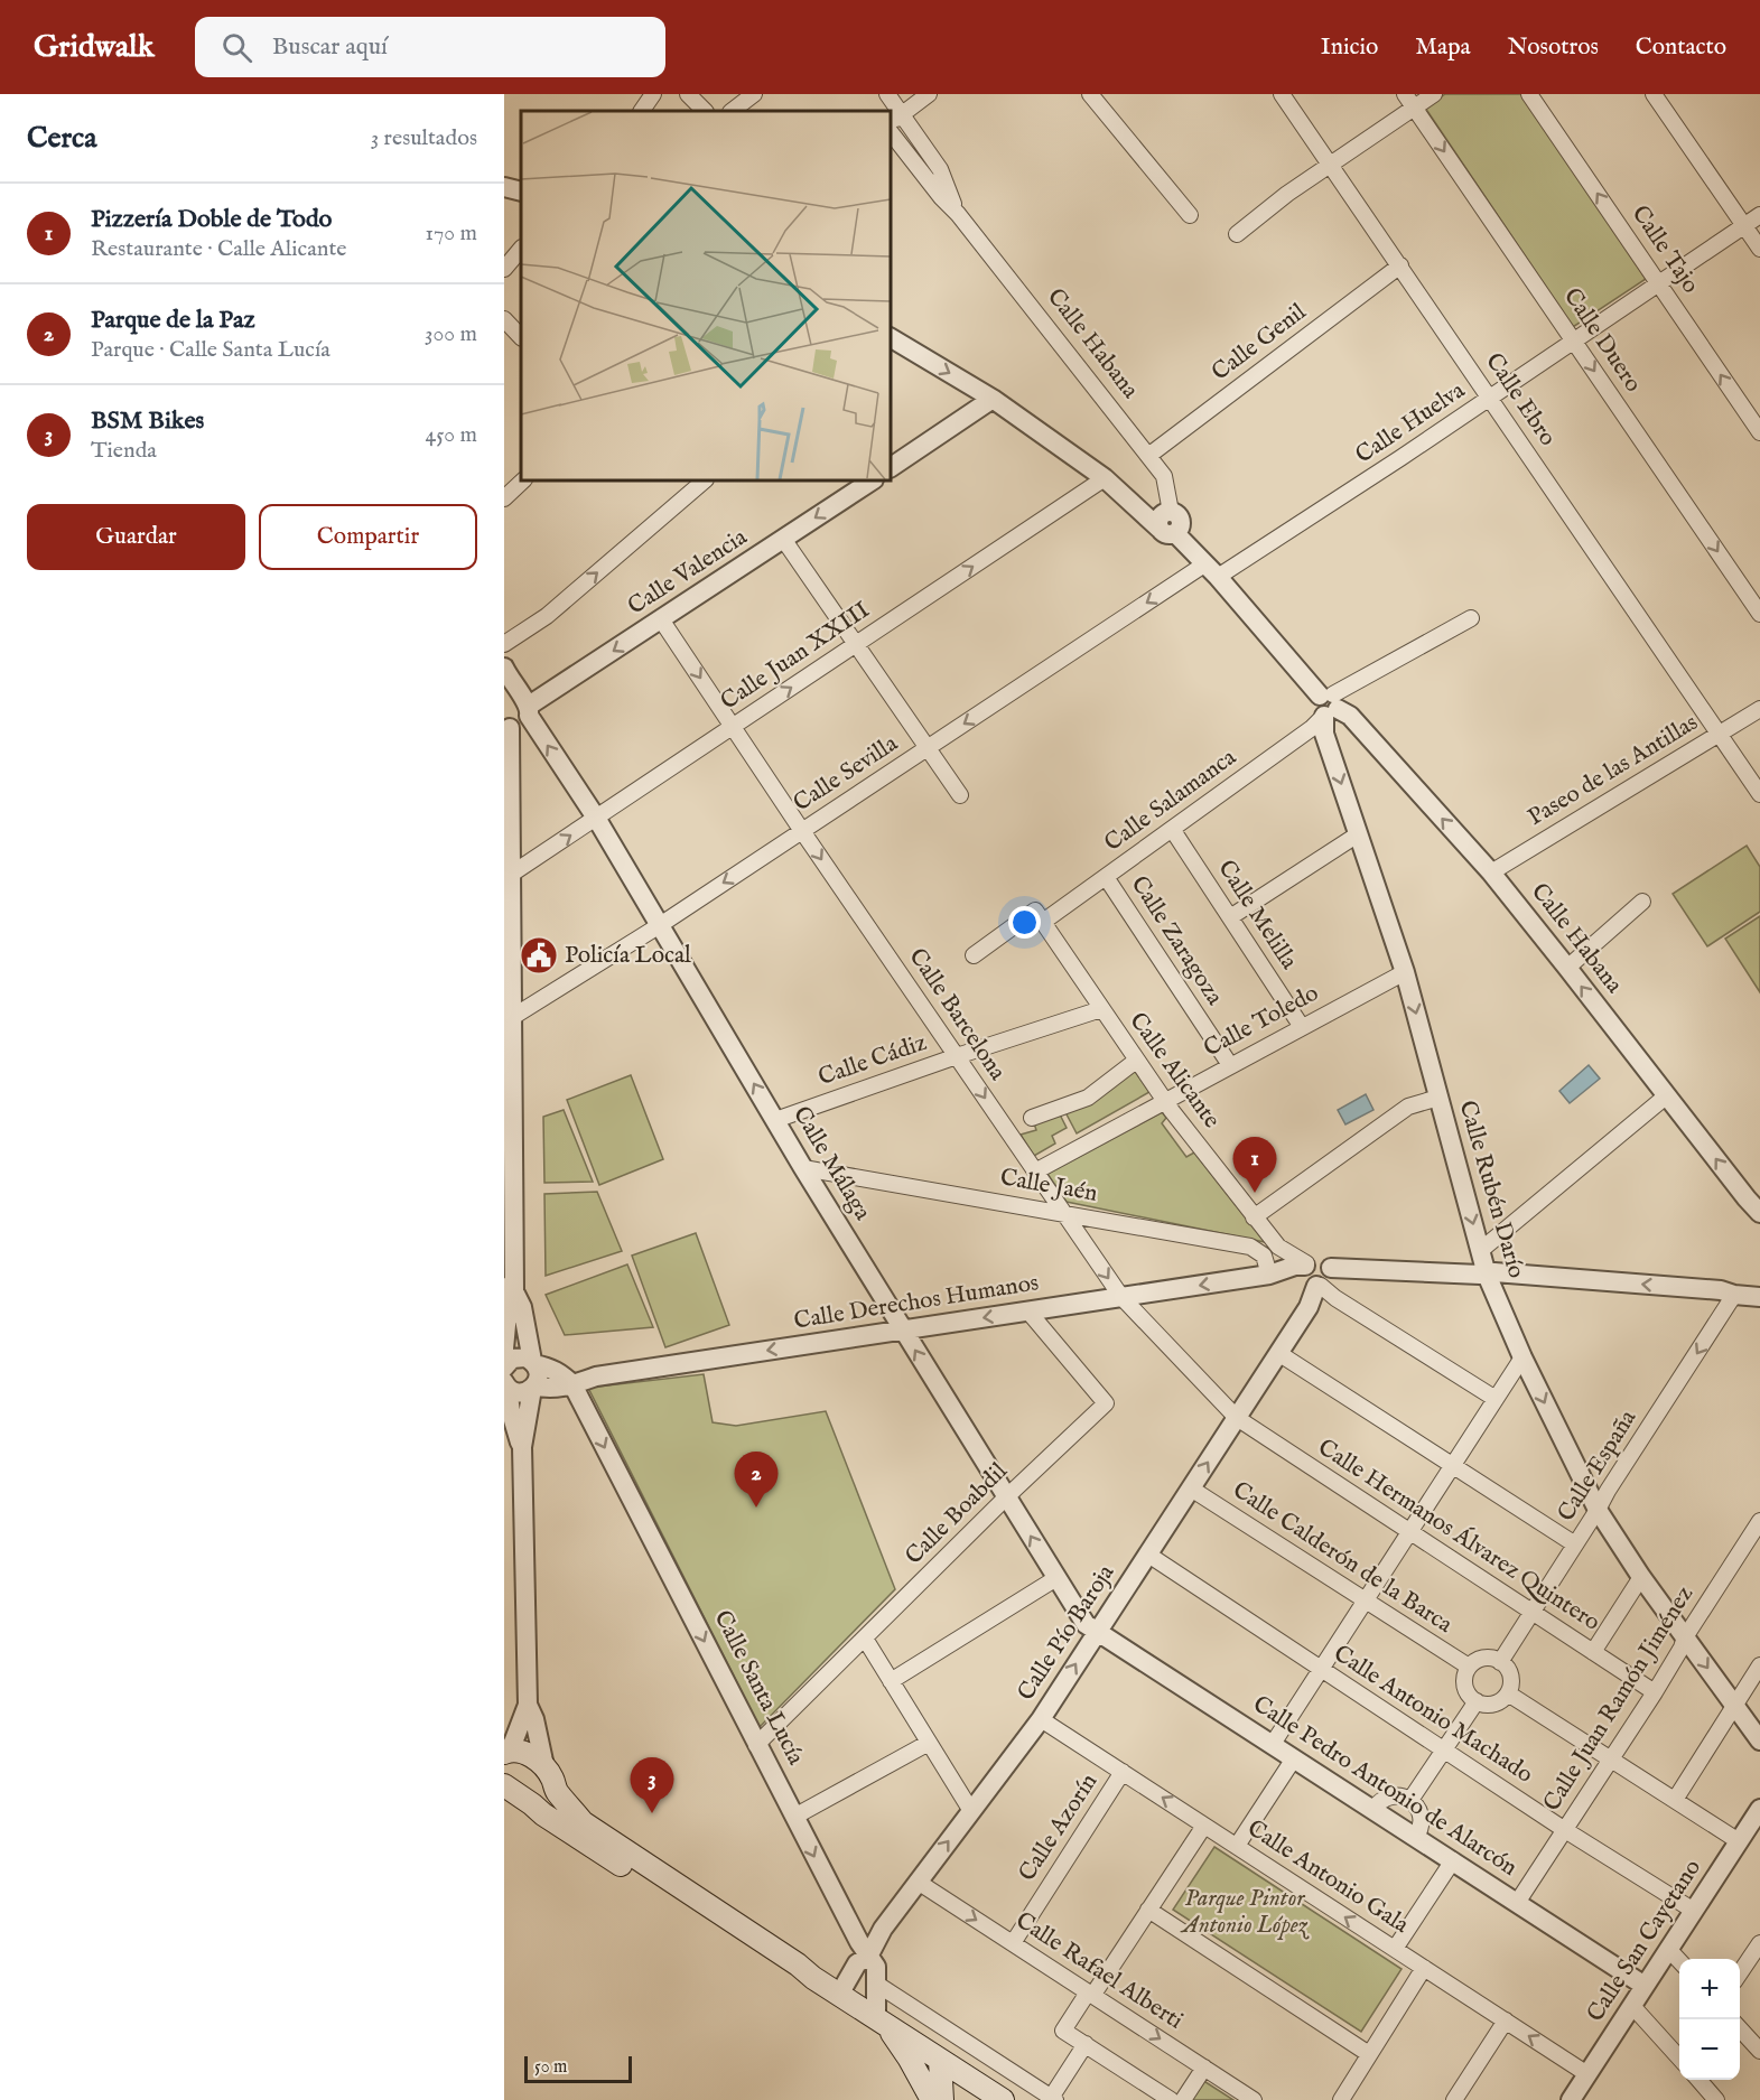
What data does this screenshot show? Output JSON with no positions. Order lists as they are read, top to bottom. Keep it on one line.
{"streets":{"street":["Calle Tajo","Calle Duero","Calle Genil","Calle Habana","Calle Ebro","Calle Huelva","Calle Valencia","Calle Juan XXIII","Paseo de las Antillas","Calle Sevilla","Calle Salamanca","Calle Melilla","Calle Zaragoza","Calle Barcelona","Calle Toledo","Calle Cádiz","Calle Alicante","Calle Málaga","Calle Jaén","Calle Rubén Darío","Calle Derechos Humanos","Calle España","Calle Boabdil","Calle Hermanos Álvarez Quintero","Calle Calderón de la Barca","Calle Pío Baroja","Calle Santa Lucía","Calle Juan Ramón Jiménez","Calle Antonio Machado","Calle Pedro Antonio de Alarcón","Calle Azorín","Calle Antonio Gala","Calle San Cayetano","Calle Rafael Alberti"]},"crossings":[["Calle Tajo","Calle Huelva"],["Calle Duero","Calle Huelva"],["Calle Genil","Calle Habana"],["Calle Genil","Calle Ebro"],["Calle Habana","Calle Huelva"],["Calle Habana","Calle Juan XXIII"],["Calle Habana","Paseo de las Antillas"],["Calle Habana","Calle Sevilla"],["Calle Habana","Calle Salamanca"],["Calle Habana","Calle Rubén Darío"],["Calle Ebro","Calle Huelva"],["Calle Ebro","Paseo de las Antillas"],["Calle Huelva","Calle Sevilla"],["Calle Valencia","Calle Barcelona"],["Calle Valencia","Calle Málaga"],["Calle Juan XXIII","Calle Barcelona"],["Calle Juan XXIII","Calle Málaga"],["Calle Sevilla","Calle Barcelona"],["Calle Sevilla","Calle Málaga"],["Calle Salamanca","Calle Melilla"],["Calle Salamanca","Calle Zaragoza"],["Calle Salamanca","Calle Alicante"],["Calle Salamanca","Calle Rubén Darío"],["Calle Melilla","Calle Toledo"],["Calle Zaragoza","Calle Toledo"],["Calle Barcelona","Calle Toledo"],["Calle Barcelona","Calle Cádiz"],["Calle Barcelona","Calle Jaén"],["Calle Barcelona","Calle Derechos Humanos"],["Calle Barcelona","Calle Hermanos Álvarez Quintero"],["Calle Barcelona","Calle Pío Baroja"],["Calle Toledo","Calle Alicante"],["Calle Toledo","Calle Rubén Darío"],["Calle Cádiz","Calle Alicante"],["Calle Cádiz","Calle Málaga"],["Calle Alicante","Calle Derechos Humanos"],["Calle Alicante","Calle Pío Baroja"],["Calle Málaga","Calle Jaén"],["Calle Málaga","Calle Derechos Humanos"],["Calle Málaga","Calle Boabdil"],["Calle Málaga","Calle Pío Baroja"],["Calle Málaga","Calle Pedro Antonio de Alarcón"],["Calle Jaén","Calle Derechos Humanos"],["Calle Rubén Darío","Calle España"],["Calle Rubén Darío","Calle Pío Baroja"],["Calle Rubén Darío","Calle Juan Ramón Jiménez"],["Calle Derechos Humanos","Calle Boabdil"],["Calle Derechos Humanos","Calle Pío Baroja"],["Calle Derechos Humanos","Calle Santa Lucía"],["Calle España","Calle Hermanos Álvarez Quintero"],["Calle España","Calle Calderón de la Barca"],["Calle Boabdil","Calle Santa Lucía"],["Calle Hermanos Álvarez Quintero","Calle Pío Baroja"],["Calle Hermanos Álvarez Quintero","Calle Juan Ramón Jiménez"],["Calle Calderón de la Barca","Calle Pío Baroja"],["Calle Pío Baroja","Calle Santa Lucía"],["Calle Pío Baroja","Calle Antonio Machado"],["Calle Pío Baroja","Calle Pedro Antonio de Alarcón"],["Calle Pío Baroja","Calle Antonio Gala"],["Calle Pío Baroja","Calle Rafael Alberti"],["Calle Juan Ramón Jiménez","Calle Antonio Machado"],["Calle Juan Ramón Jiménez","Calle Pedro Antonio de Alarcón"],["Calle Antonio Machado","Calle San Cayetano"],["Calle Pedro Antonio de Alarcón","Calle San Cayetano"],["Calle Azorín","Calle Antonio Gala"],["Calle Azorín","Calle Rafael Alberti"],["Calle Antonio Gala","Calle San Cayetano"]],"one_way":["Calle Duero","Calle Juan XXIII","Calle Sevilla","Calle Barcelona","Calle Málaga","Calle Rubén Darío","Calle Derechos Humanos","Calle España","Calle Santa Lucía"],"parks":["Parque Pintor Antonio López"],"places":{"public building":["Policía Local"]},"scale_bar":"50 m","page":{"header":"Gridwalk","search":"Buscar aquí","nav":["Inicio","Mapa","Nosotros","Contacto"],"heading":["Cerca","3 resultados"],"list":[{"mark":"1","name":"Pizzería Doble de Todo","note":"Restaurante · Calle Alicante","value":"170 m"},{"mark":"2","name":"Parque de la Paz","note":"Parque · Calle Santa Lucía","value":"300 m"},{"mark":"3","name":"BSM Bikes","note":"Tienda","value":"450 m"}],"buttons":["Guardar","Compartir"],"pins":["1","2","3"],"map_buttons":["+","−"],"scale":"50 m"}}
